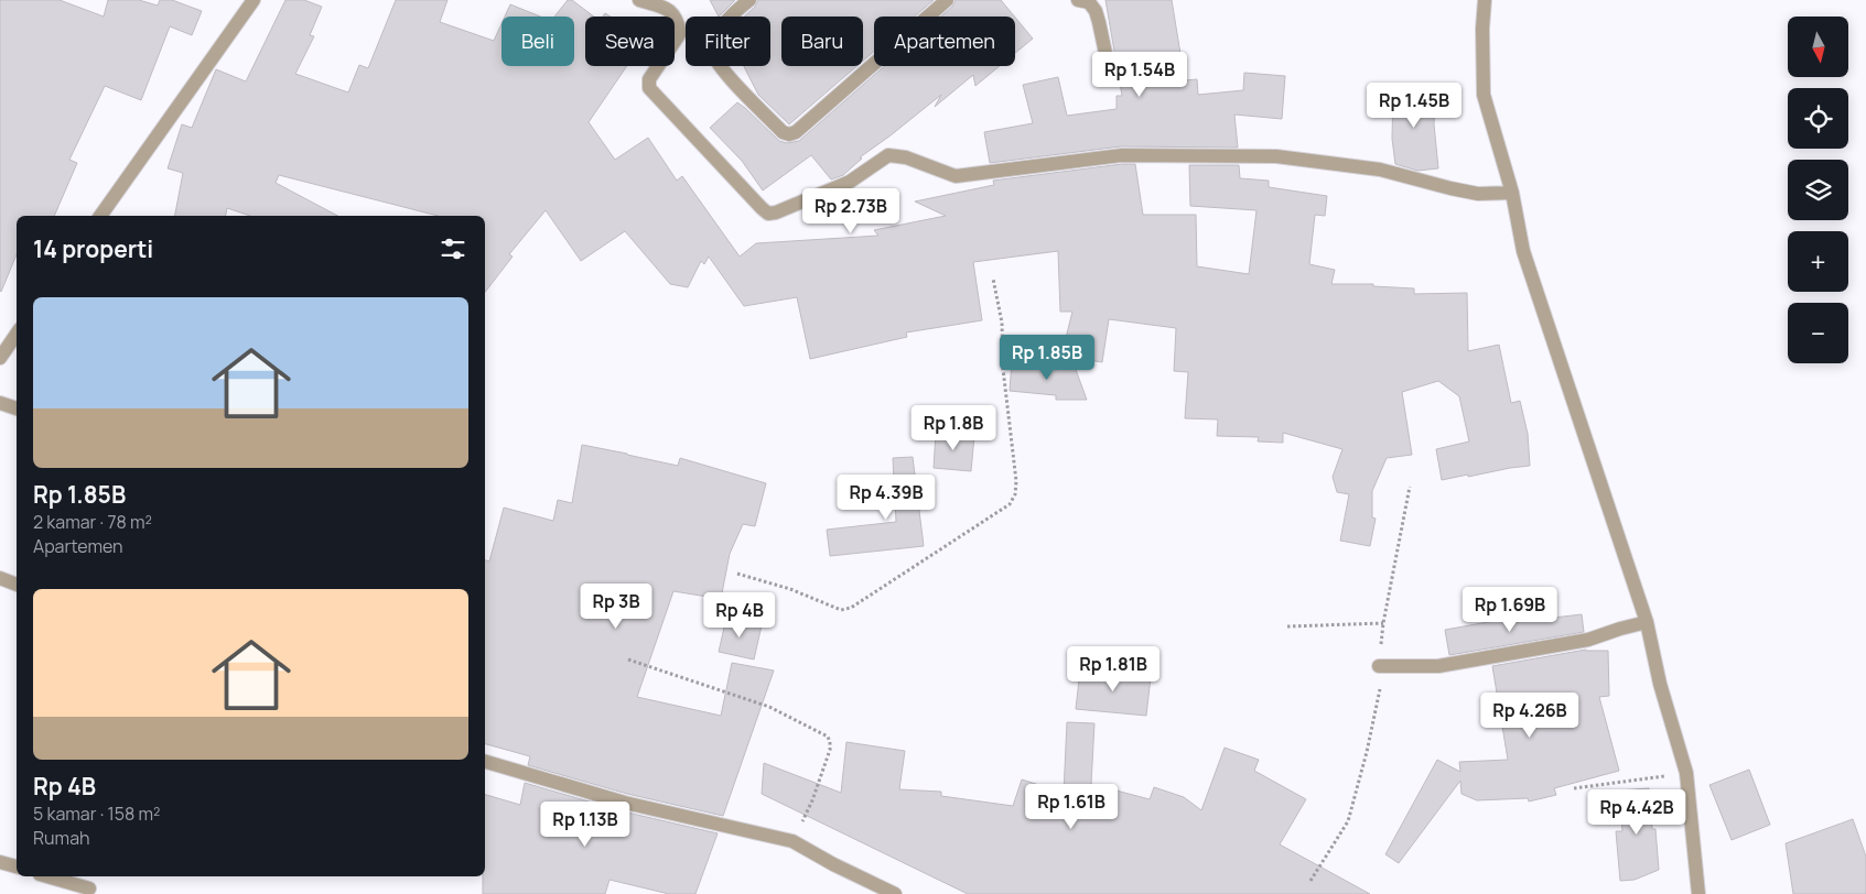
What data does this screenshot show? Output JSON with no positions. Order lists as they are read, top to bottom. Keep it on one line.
{"north":"bottom","page":{"map_buttons":["+","−"],"chip":["Beli","Sewa","Filter","Baru","Apartemen"],"price":["Rp 1.54B","Rp 1.45B","Rp 2.73B","Rp 1.85B","Rp 1.8B","Rp 4.39B","Rp 3B","Rp 1.69B","Rp 4B","Rp 1.81B","Rp 4.26B","Rp 1.61B","Rp 4.42B","Rp 1.13B"],"heading":"14 properti","list":[{"name":"Rp 1.85B","note":"2 kamar · 78 m² · Apartemen"},{"name":"Rp 4B","note":"5 kamar · 158 m² · Rumah"}]}}
